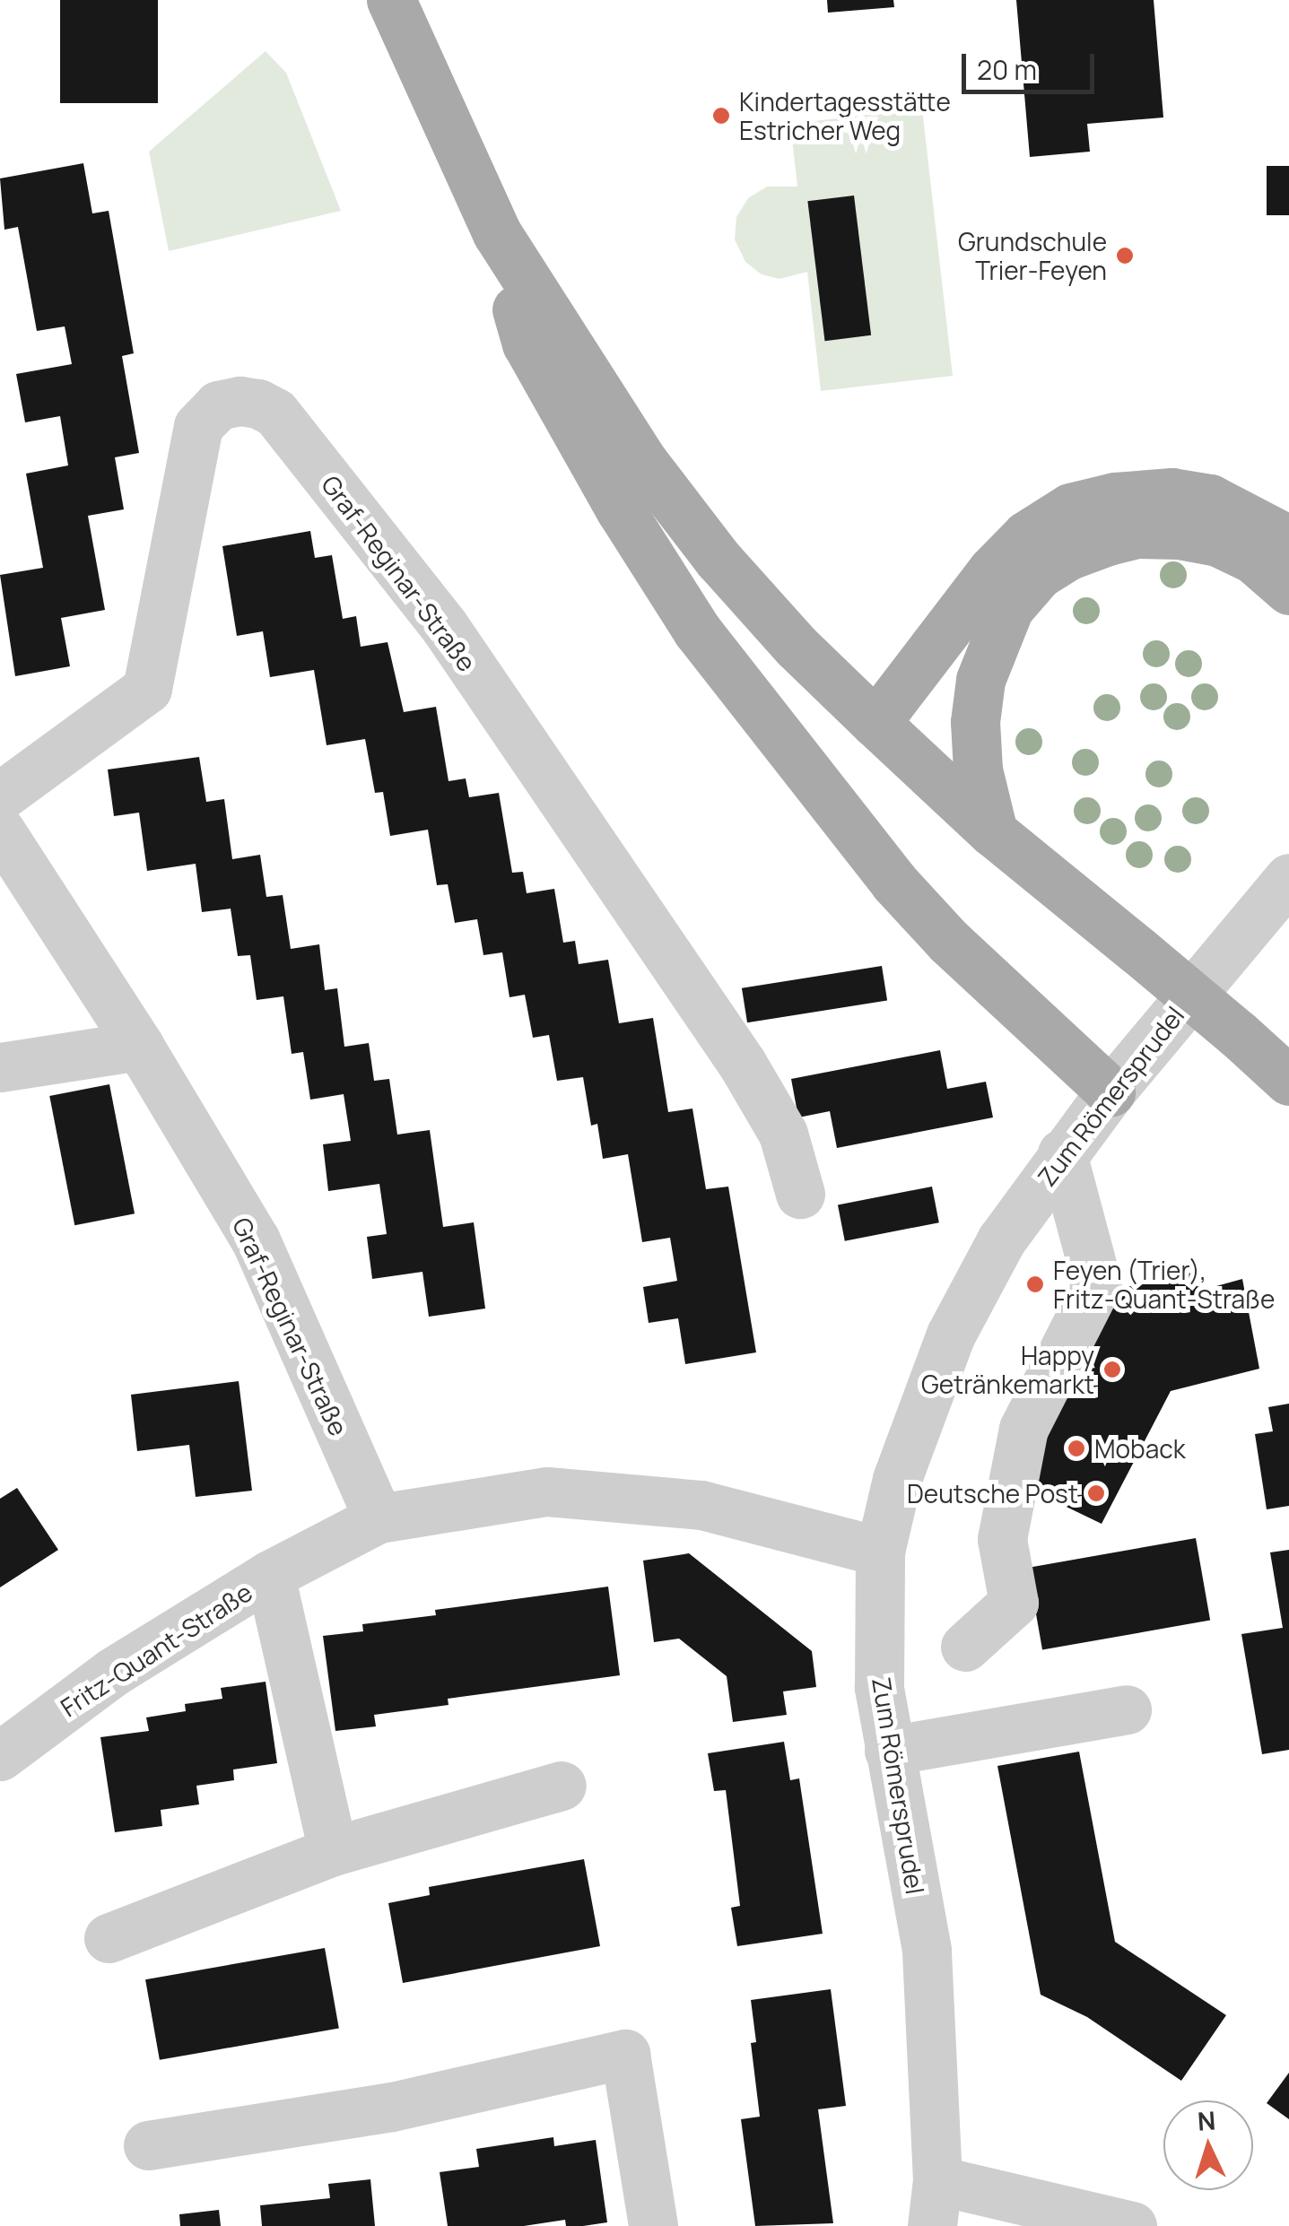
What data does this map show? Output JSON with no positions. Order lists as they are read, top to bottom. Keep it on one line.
{"streets":{"street":["Graf-Reginar-Straße","Zum Römersprudel","Fritz-Quant-Straße"]},"crossings":[["Graf-Reginar-Straße","Fritz-Quant-Straße"],["Zum Römersprudel","Fritz-Quant-Straße"]],"places":["Kindertagesstätte Estricher Weg","Grundschule Trier-Feyen","Feyen (Trier), Fritz-Quant-Straße","Happy Getränkemarkt","Moback","Deutsche Post"],"scale_bar":"20 m","north":"top"}
